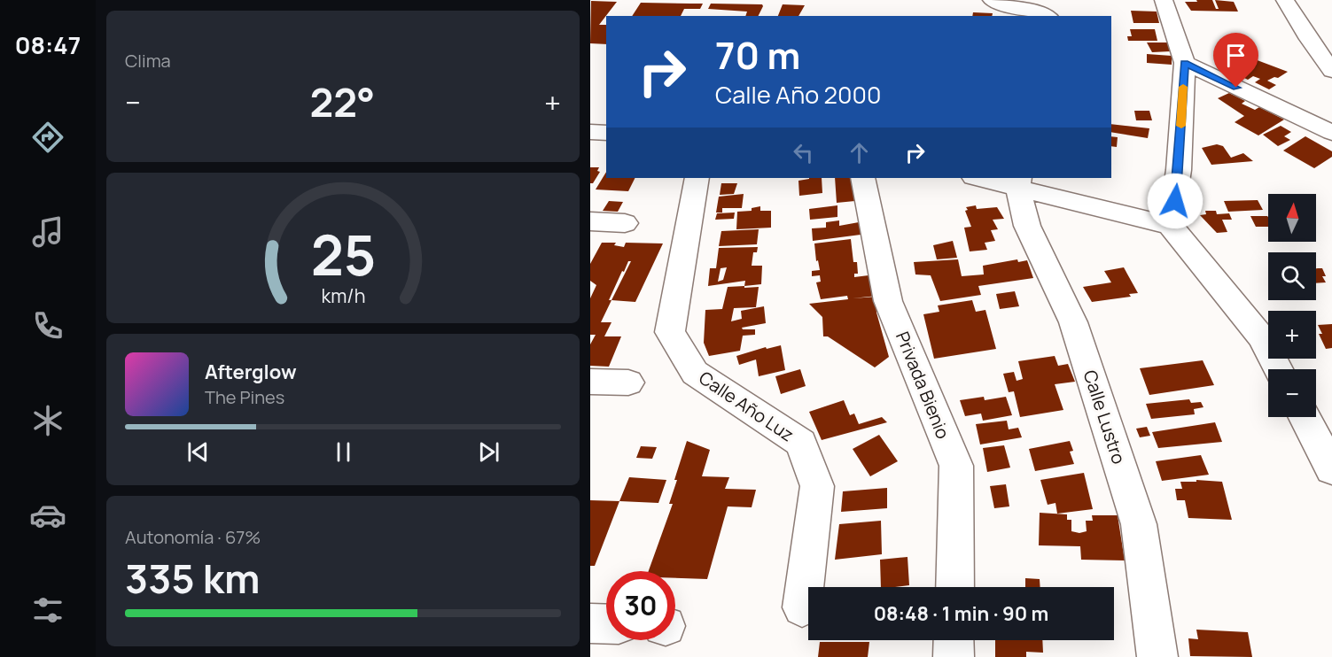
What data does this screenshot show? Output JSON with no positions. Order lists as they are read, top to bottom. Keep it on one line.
{"streets":{"street":["Privada Bienio","Calle Año Luz","Calle Lustro"]},"north":"top","page":{"tabs":"08:47","tile":["Clima",["Autonomía · 67%","335 km"]],"turn":["70 m","Calle Año 2000"],"heat":["−","22°","+"],"map_buttons":["+","−"],"song":["Afterglow","The Pines"],"limit":"30","trip":"08:48 · 1 min · 90 m","gauge":["25","km/h"]}}
